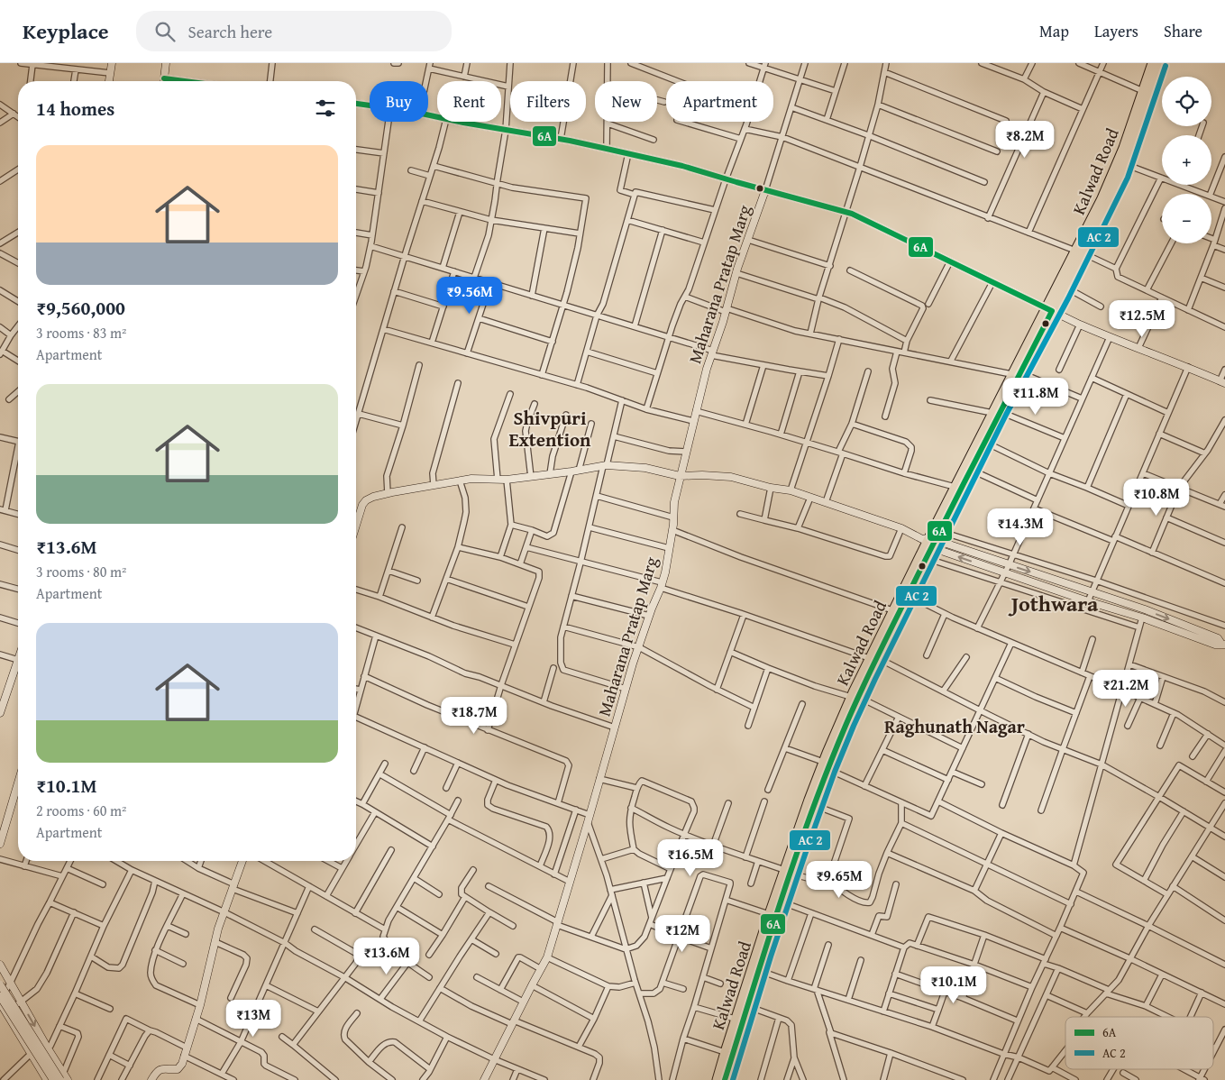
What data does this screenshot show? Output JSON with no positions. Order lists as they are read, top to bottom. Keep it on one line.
{"streets":{"main road":["Kalwad Road"],"street":["Maharana Pratap Marg"]},"districts":["Shivpuri Extention","Jothwara","Raghunath Nagar"],"lines":["transit line 6A"],"legend":["6A","AC 2"],"page":{"header":"Keyplace","search":"Search here","nav":["Map","Layers","Share"],"map_buttons":["+","−"],"chip":["Buy","Rent","Filters","New","Apartment"],"heading":"14 homes","price":["₹8.2M","₹9.56M","₹12.5M","₹11.8M","₹10.8M","₹14.3M","₹21.2M","₹18.7M","₹16.5M","₹9.65M","₹12M","₹13.6M","₹10.1M","₹13M"],"list":[{"name":"₹9,560,000","note":"3 rooms · 83 m² · Apartment"},{"name":"₹13.6M","note":"3 rooms · 80 m² · Apartment"},{"name":"₹10.1M","note":"2 rooms · 60 m² · Apartment"}]}}
